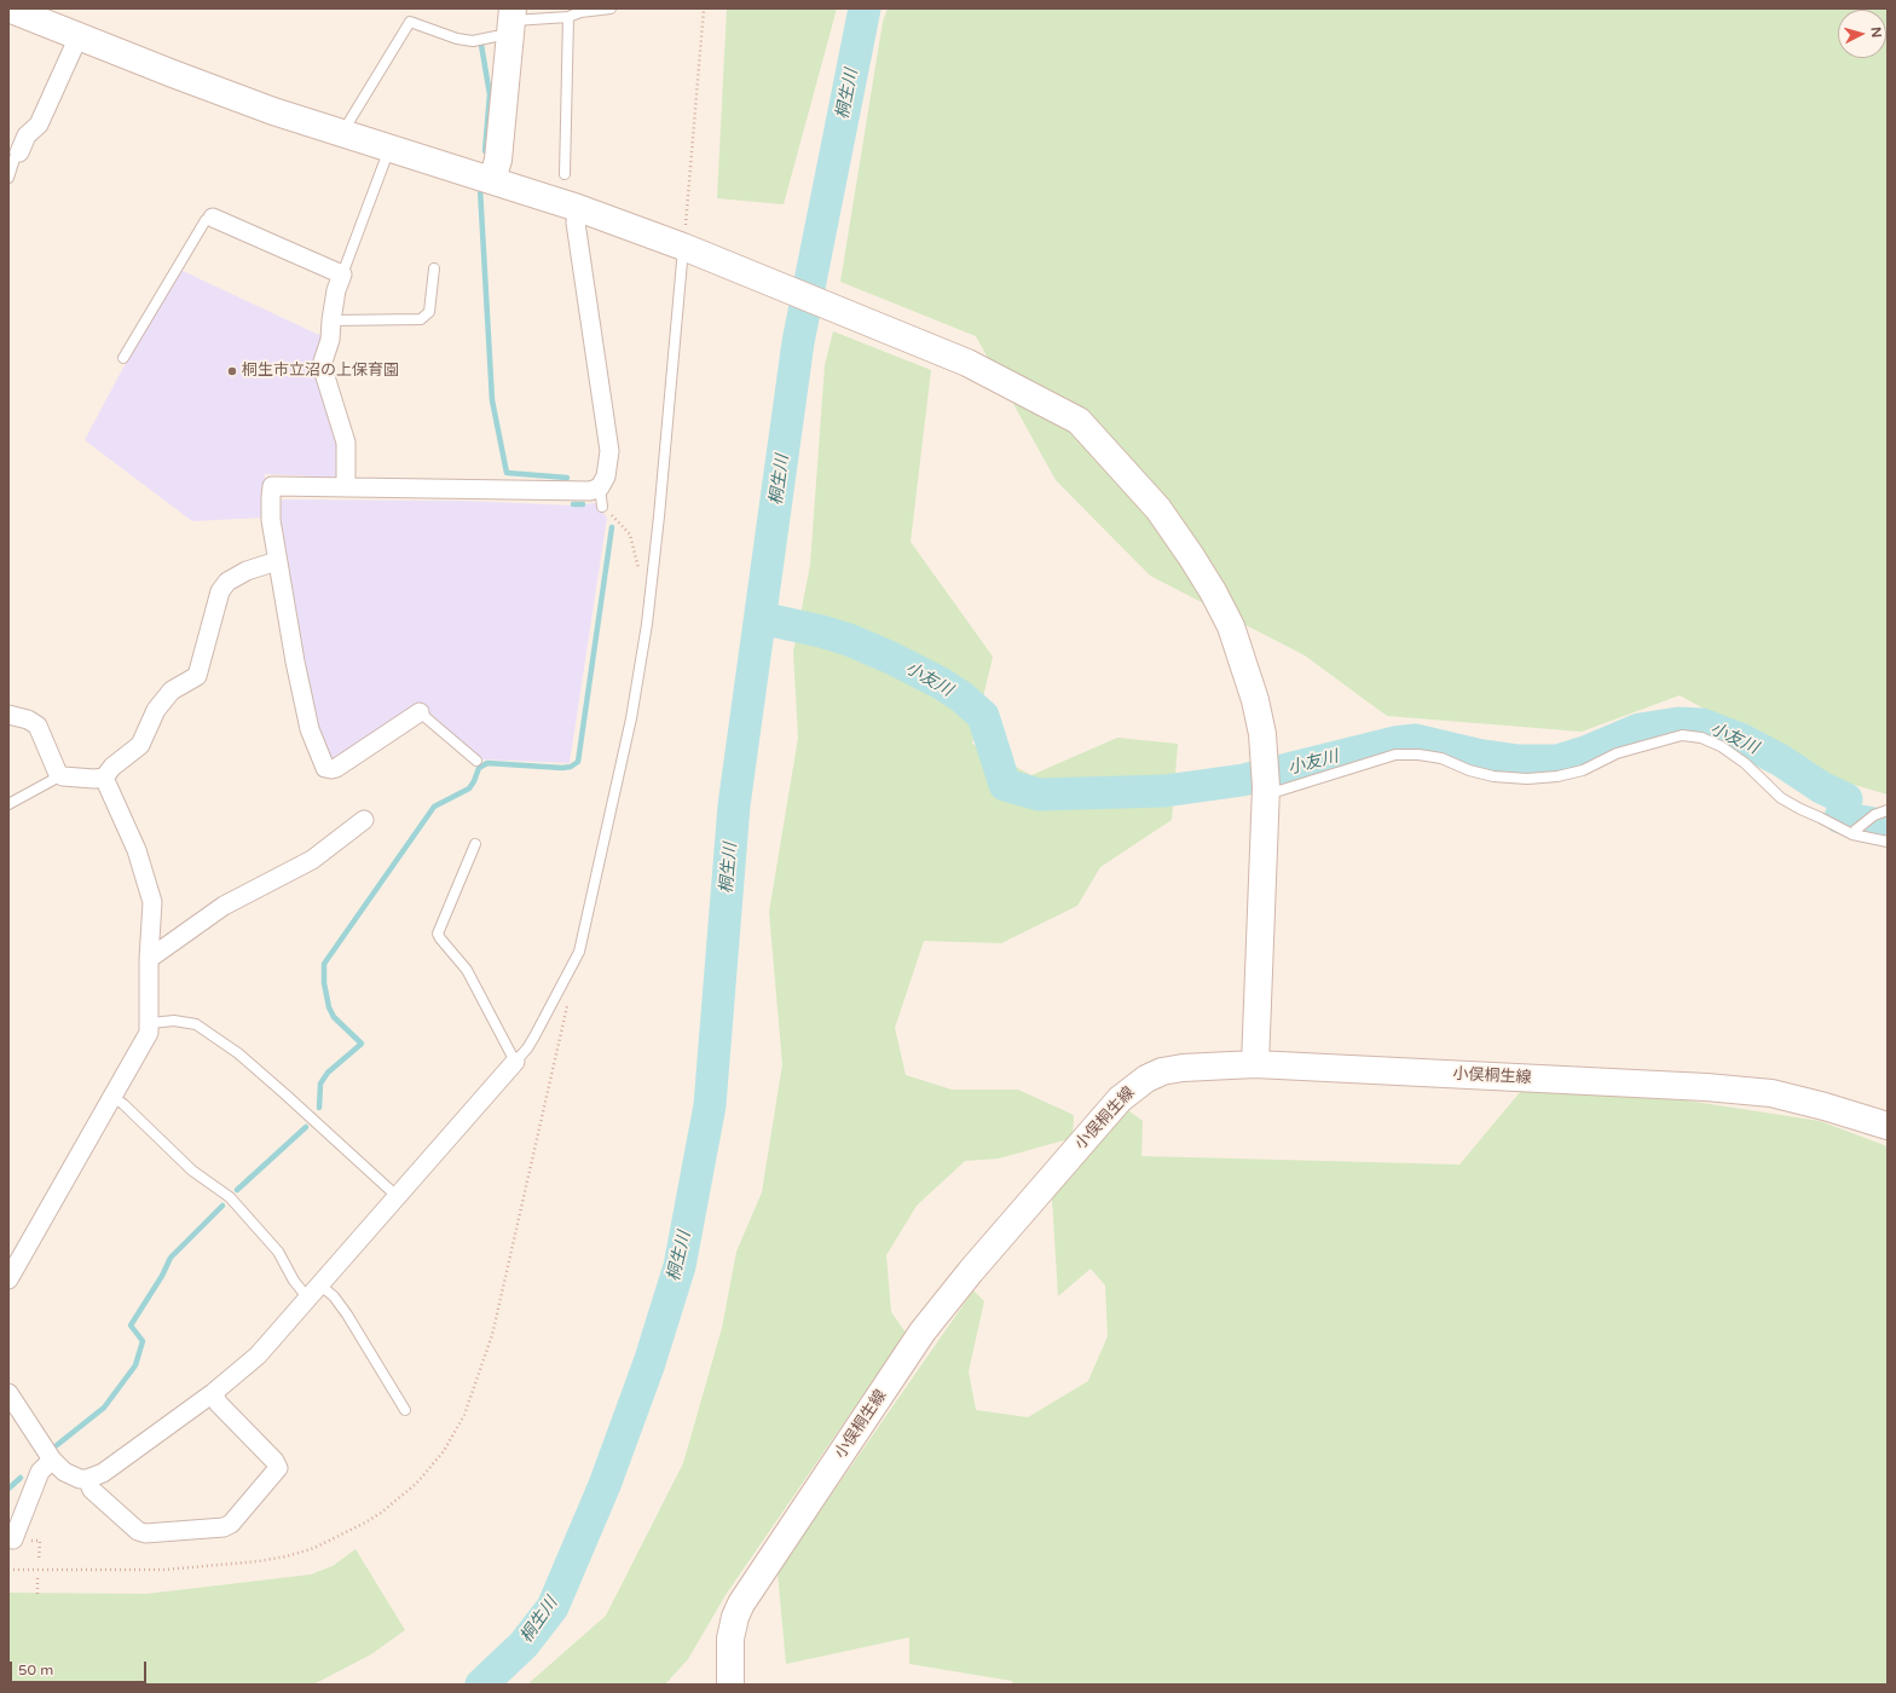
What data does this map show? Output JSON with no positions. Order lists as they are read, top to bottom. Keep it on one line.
{"streets":{"street":["小俣桐生線"]},"water":["桐生川","小友川"],"places":["桐生市立沼の上保育園"],"scale_bar":"50 m","north":"right"}
